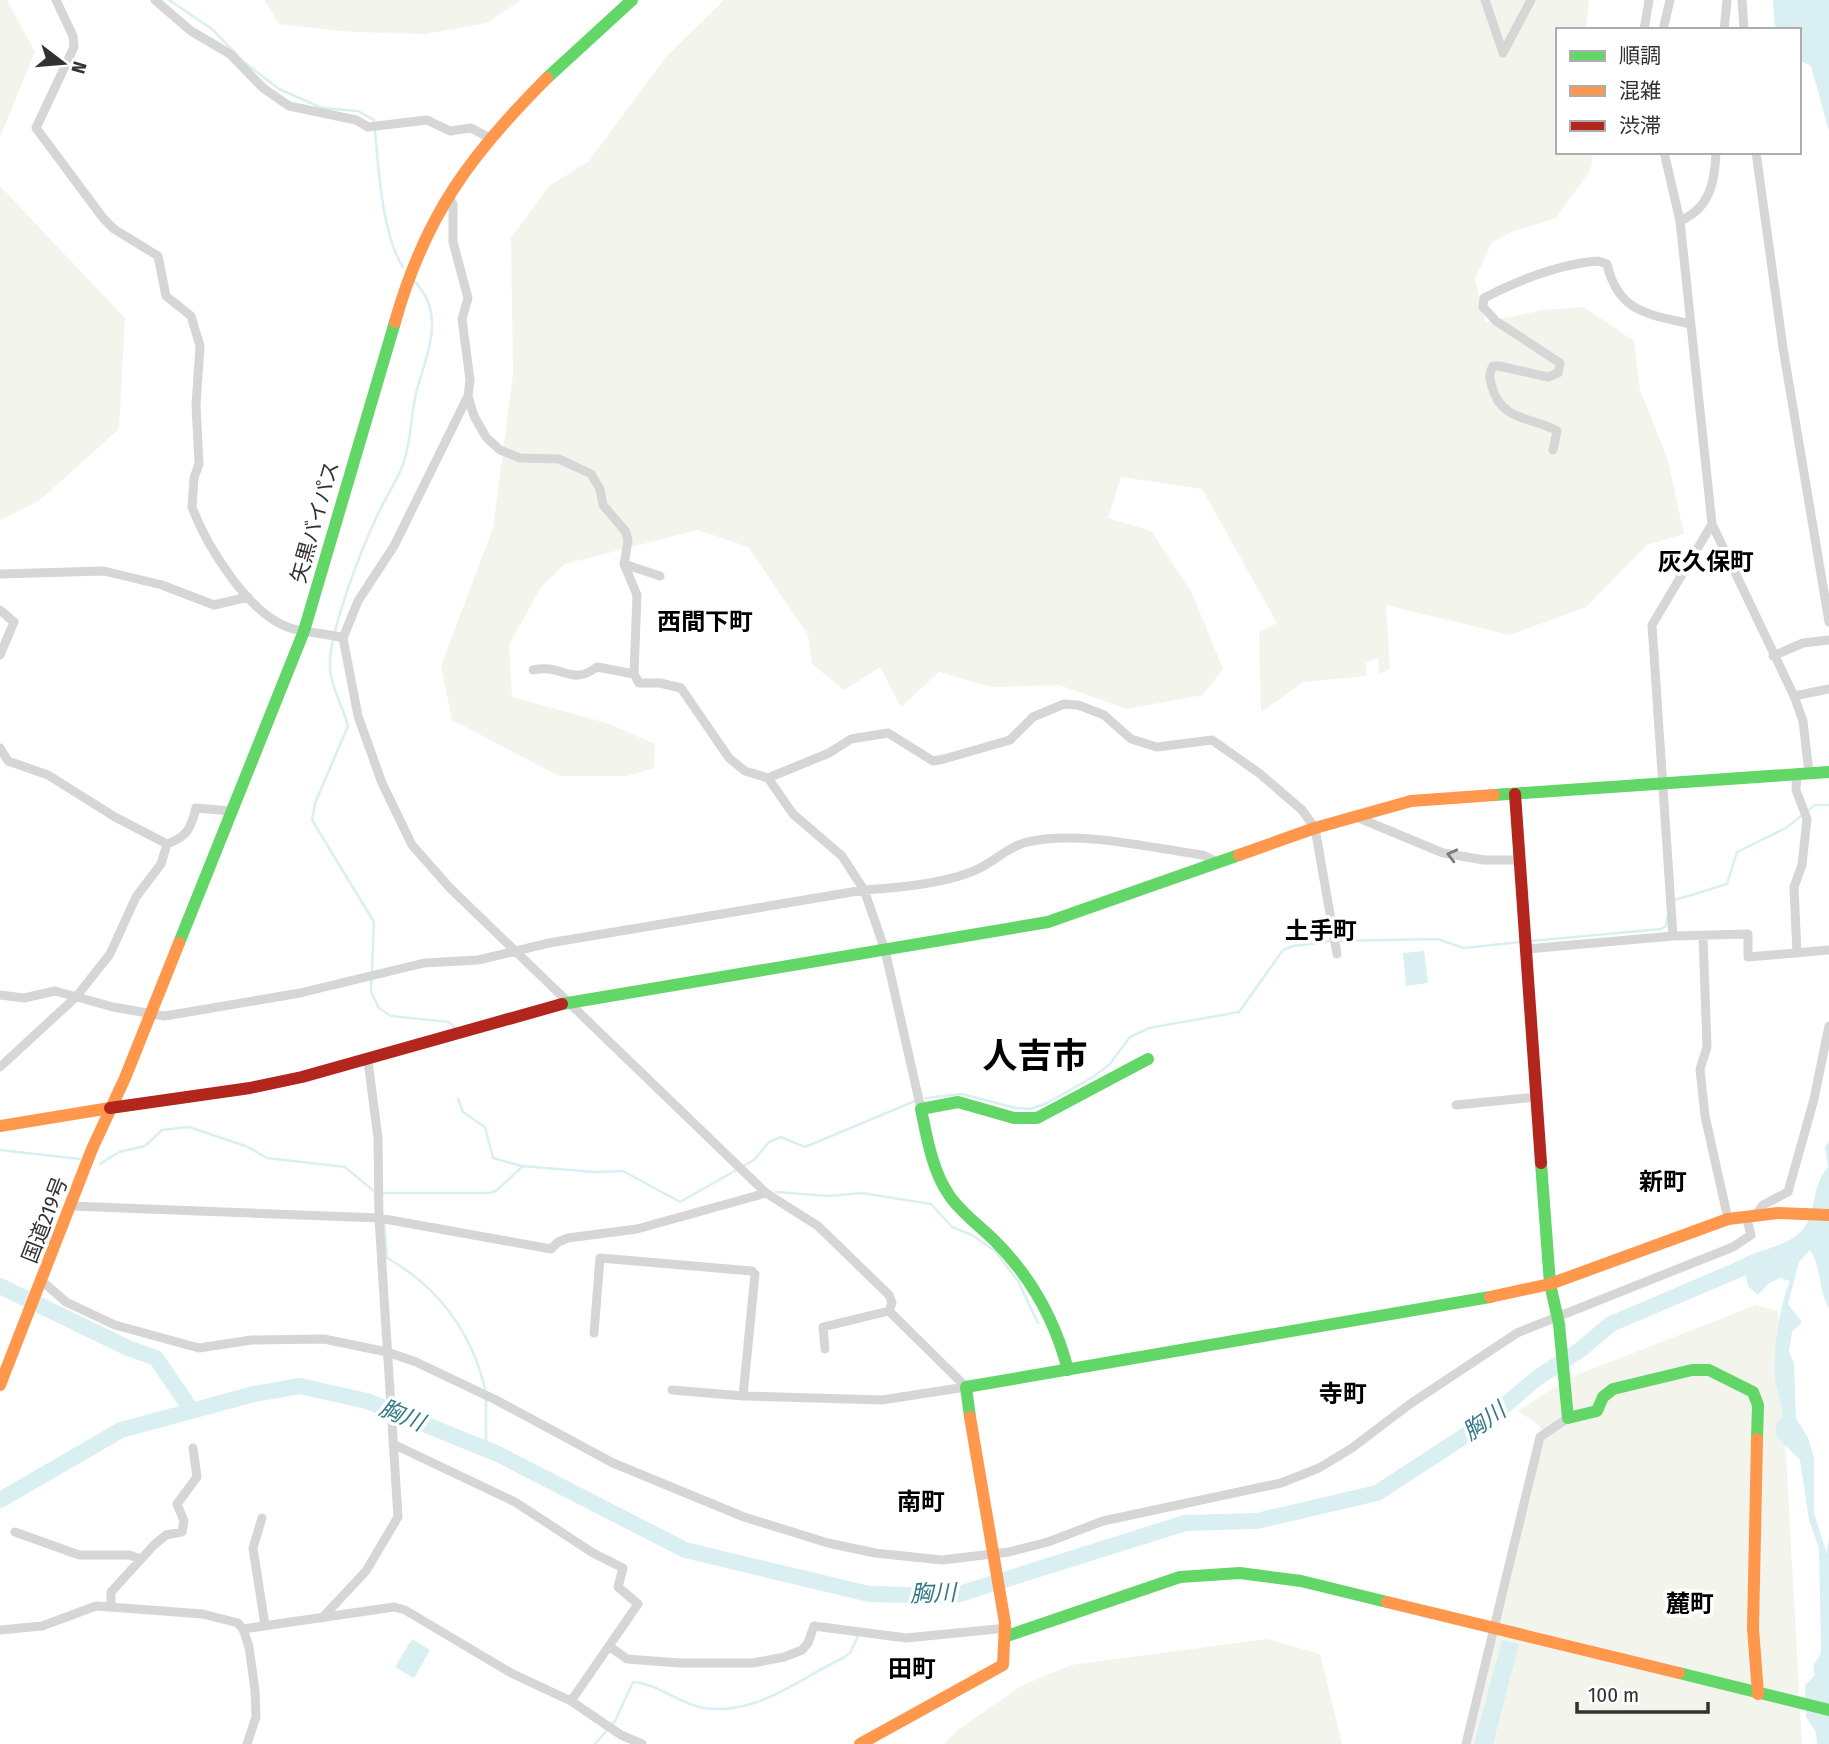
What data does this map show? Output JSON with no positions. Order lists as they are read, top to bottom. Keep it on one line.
{"streets":{"main road":["矢黒バイパス","国道219号"]},"crossings":[["矢黒バイパス","国道219号"]],"districts":["灰久保町","西間下町","土手町","人吉市","新町","寺町","南町","麓町","田町"],"water":["胸川"],"legend":["順調","混雑","渋滞"],"scale_bar":"100 m","north":"right"}
